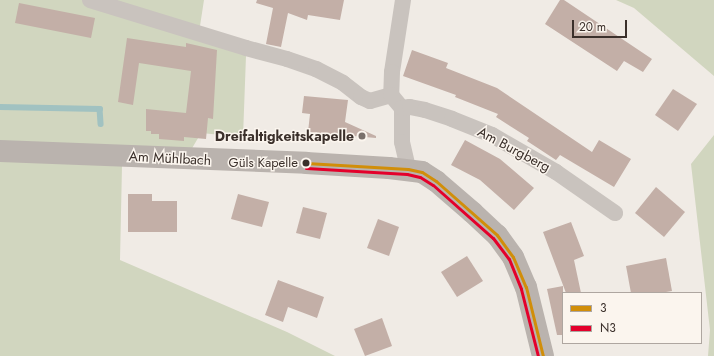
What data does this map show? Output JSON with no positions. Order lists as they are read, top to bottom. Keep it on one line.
{"streets":{"street":["Am Burgberg","Am Mühlbach"]},"places":["Dreifaltigkeitskapelle","Güls Kapelle"],"lines":["transit line 3","transit line N3"],"legend":["3","N3"],"scale_bar":"20 m"}
